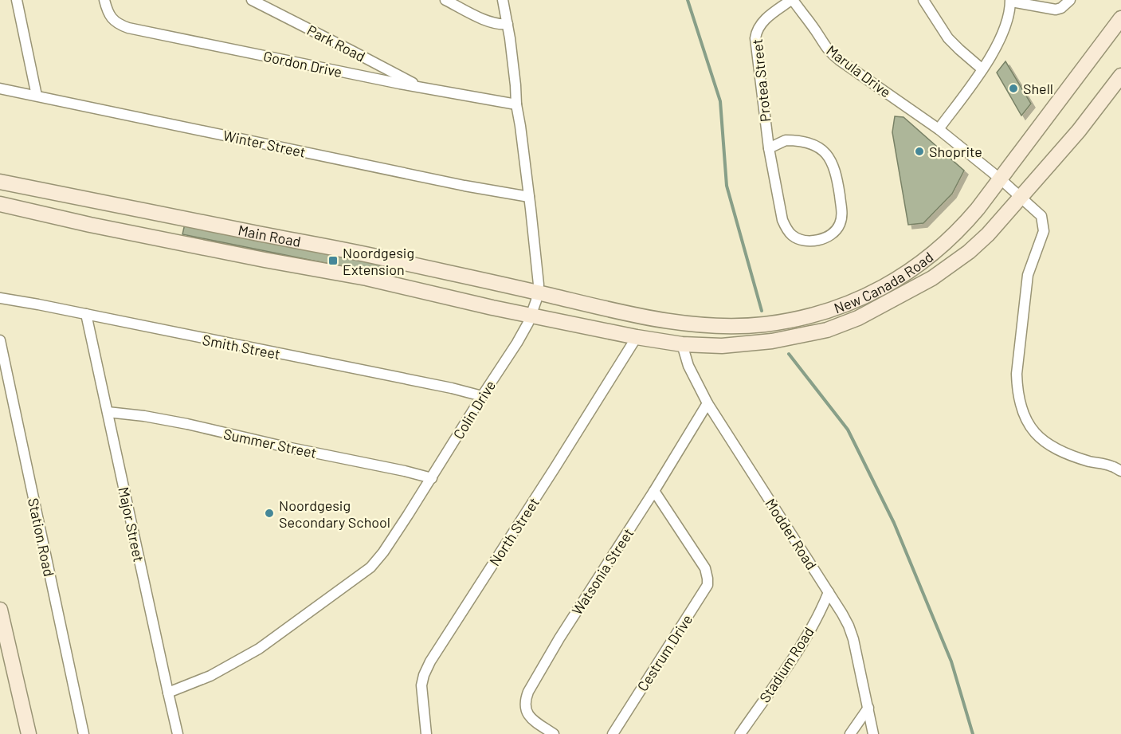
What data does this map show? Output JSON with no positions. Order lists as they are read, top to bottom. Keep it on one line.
{"streets":{"main road":["Main Road","New Canada Road"],"street":["Park Road","Gordon Drive","Marula Drive","Protea Street","Winter Street","Smith Street","Colin Drive","Summer Street","Major Street","North Street","Modder Road","Station Road","Watsonia Street","Cestrum Drive","Stadium Road"]},"crossings":[["Park Road","Gordon Drive"],["Gordon Drive","Colin Drive"],["Marula Drive","Protea Street"],["Marula Drive","New Canada Road"],["Winter Street","Colin Drive"],["Main Road","New Canada Road"],["Main Road","Colin Drive"],["New Canada Road","Colin Drive"],["New Canada Road","North Street"],["New Canada Road","Modder Road"],["Smith Street","Colin Drive"],["Smith Street","Major Street"],["Colin Drive","Summer Street"],["Colin Drive","Major Street"],["Summer Street","Major Street"],["Modder Road","Watsonia Street"],["Modder Road","Stadium Road"],["Watsonia Street","Cestrum Drive"]],"places":{"other":["Shell","Shoprite","Noordgesig Secondary School"],"transit":["Noordgesig Extension"]}}
